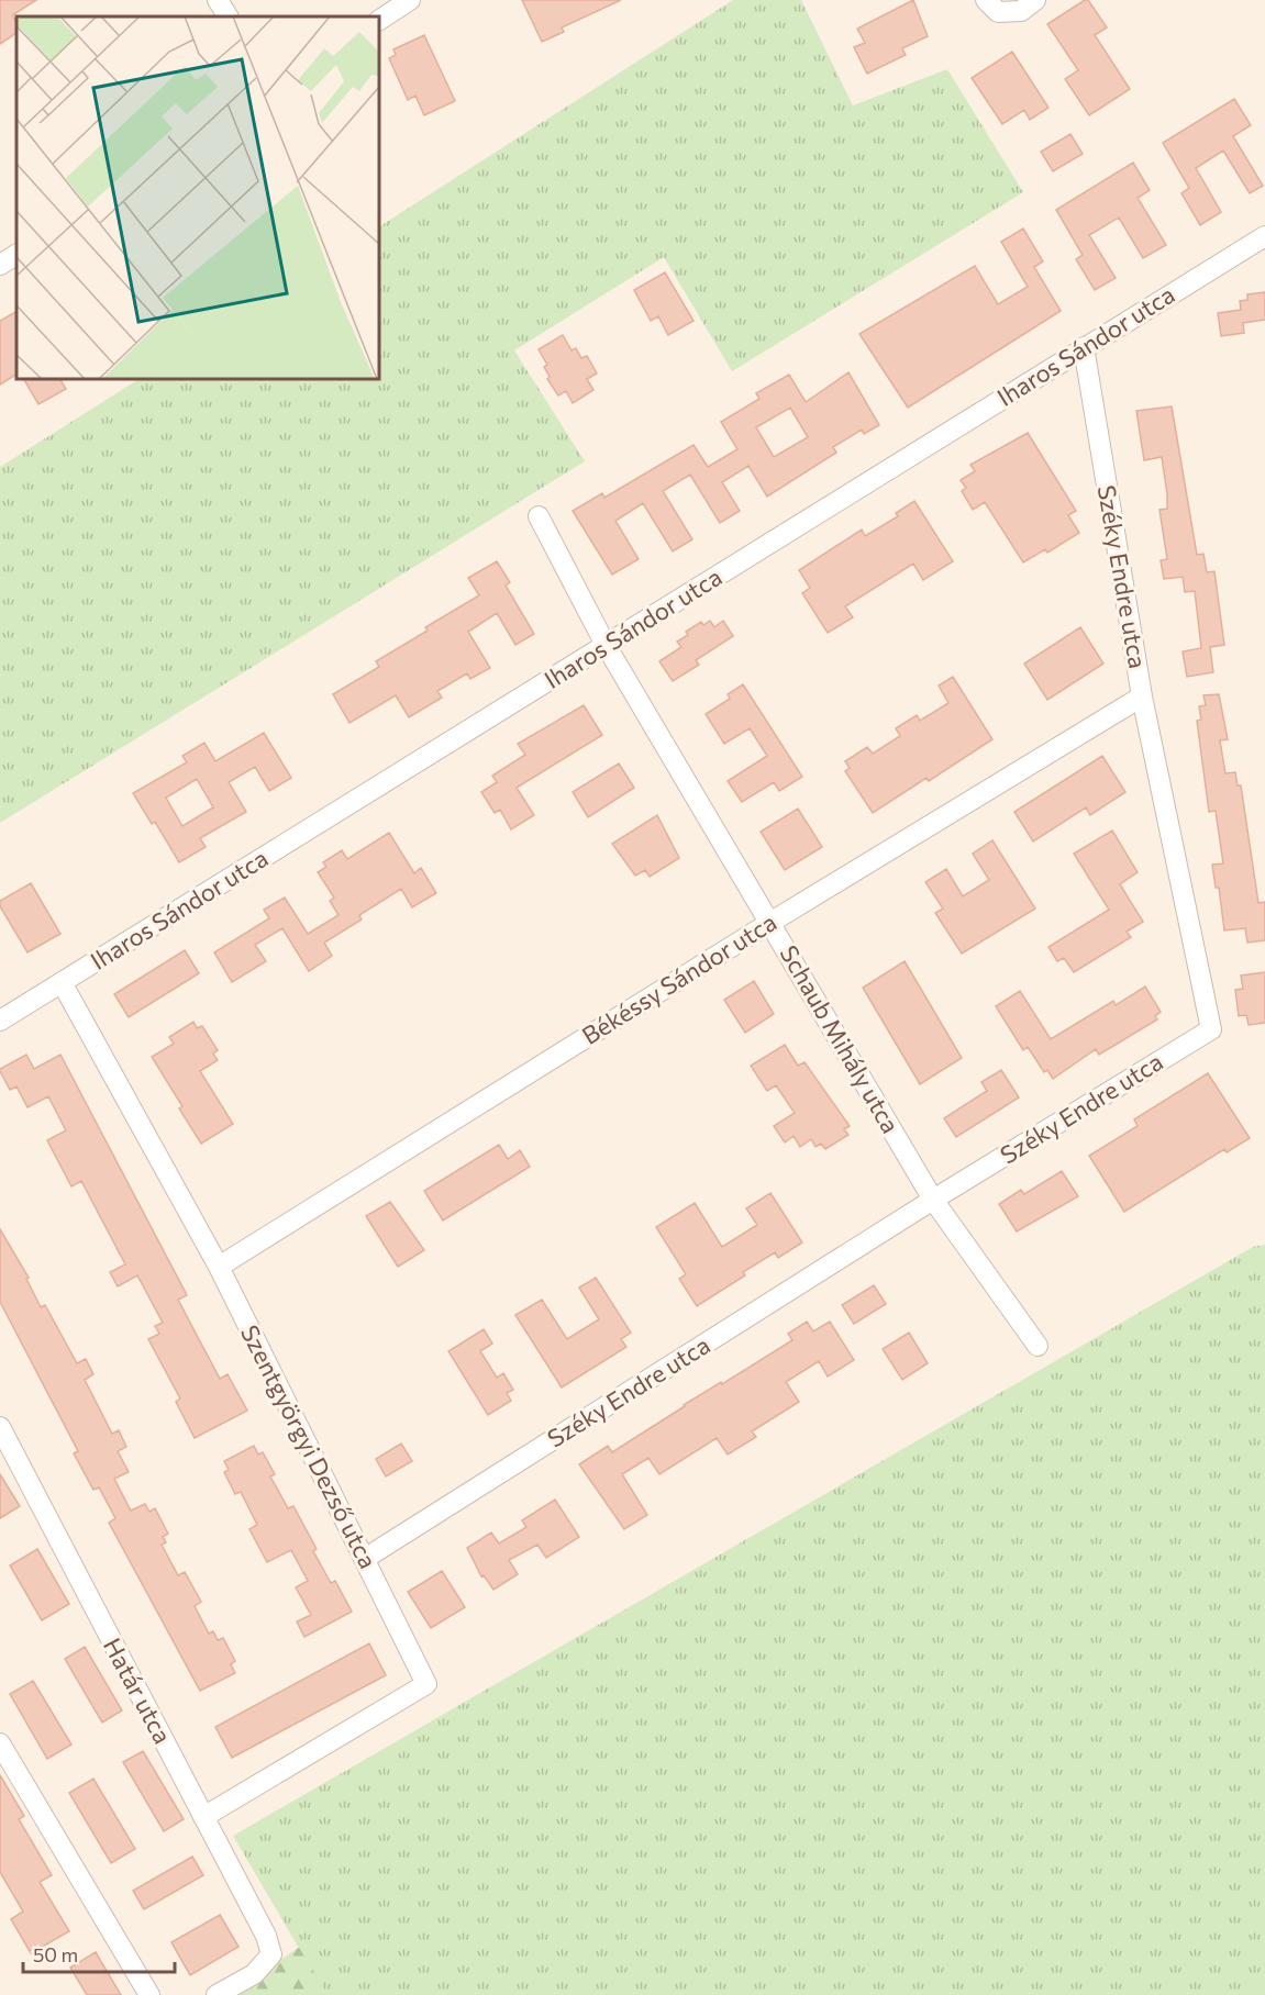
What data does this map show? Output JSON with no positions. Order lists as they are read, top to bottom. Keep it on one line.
{"streets":{"street":["Iharos Sándor utca","Széky Endre utca","Békéssy Sándor utca","Schaub Mihály utca","Szentgyörgyi Dezső utca","Határ utca"]},"crossings":[["Iharos Sándor utca","Széky Endre utca"],["Iharos Sándor utca","Schaub Mihály utca"],["Iharos Sándor utca","Szentgyörgyi Dezső utca"],["Széky Endre utca","Békéssy Sándor utca"],["Széky Endre utca","Schaub Mihály utca"],["Széky Endre utca","Szentgyörgyi Dezső utca"],["Békéssy Sándor utca","Schaub Mihály utca"],["Békéssy Sándor utca","Szentgyörgyi Dezső utca"],["Szentgyörgyi Dezső utca","Határ utca"]],"scale_bar":"50 m"}
